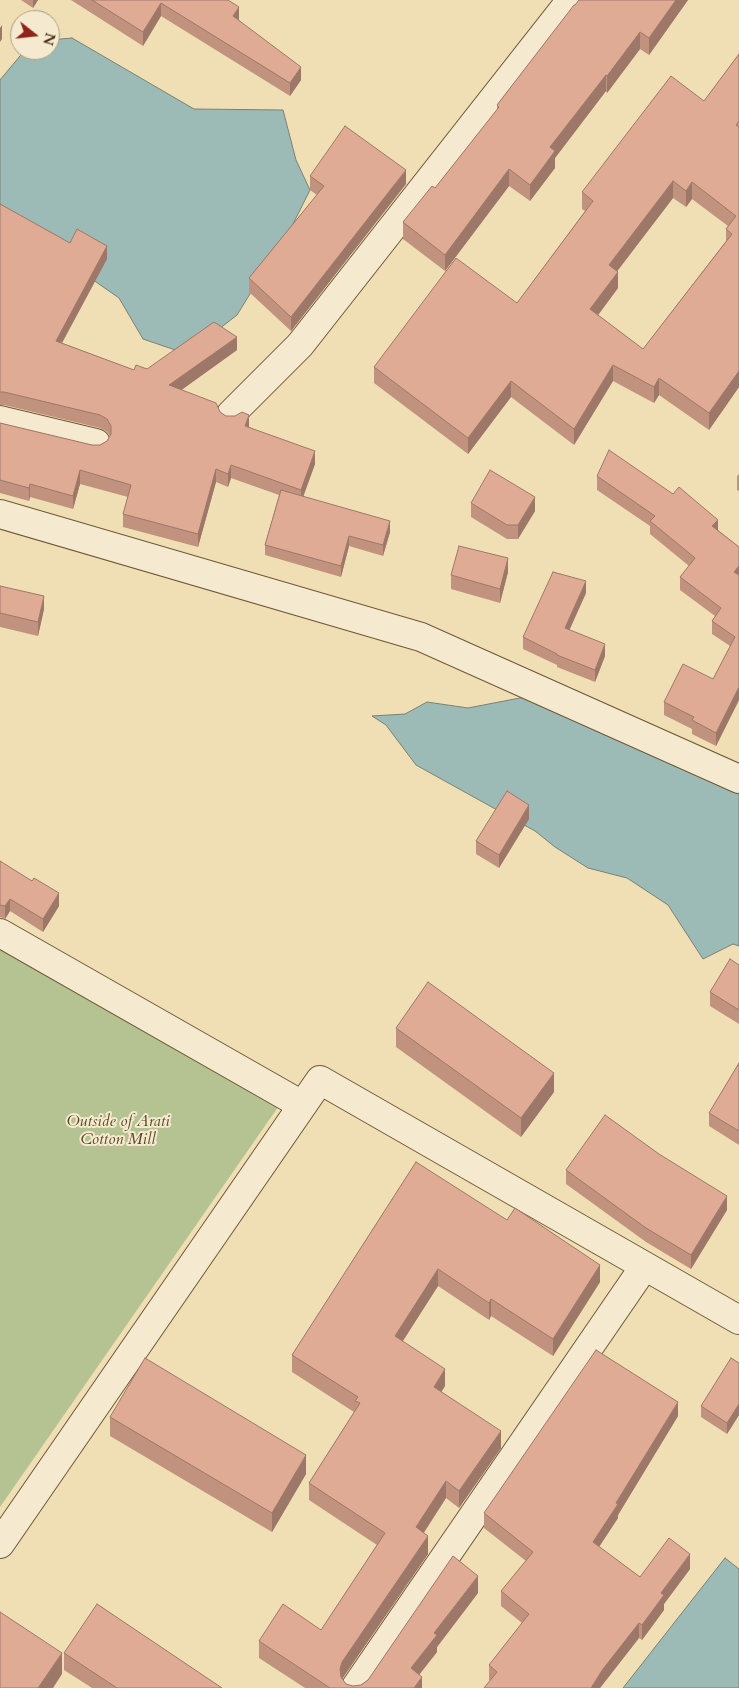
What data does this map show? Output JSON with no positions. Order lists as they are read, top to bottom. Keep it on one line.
{"parks":["Outside of Arati Cotton Mill"],"north":"right"}
